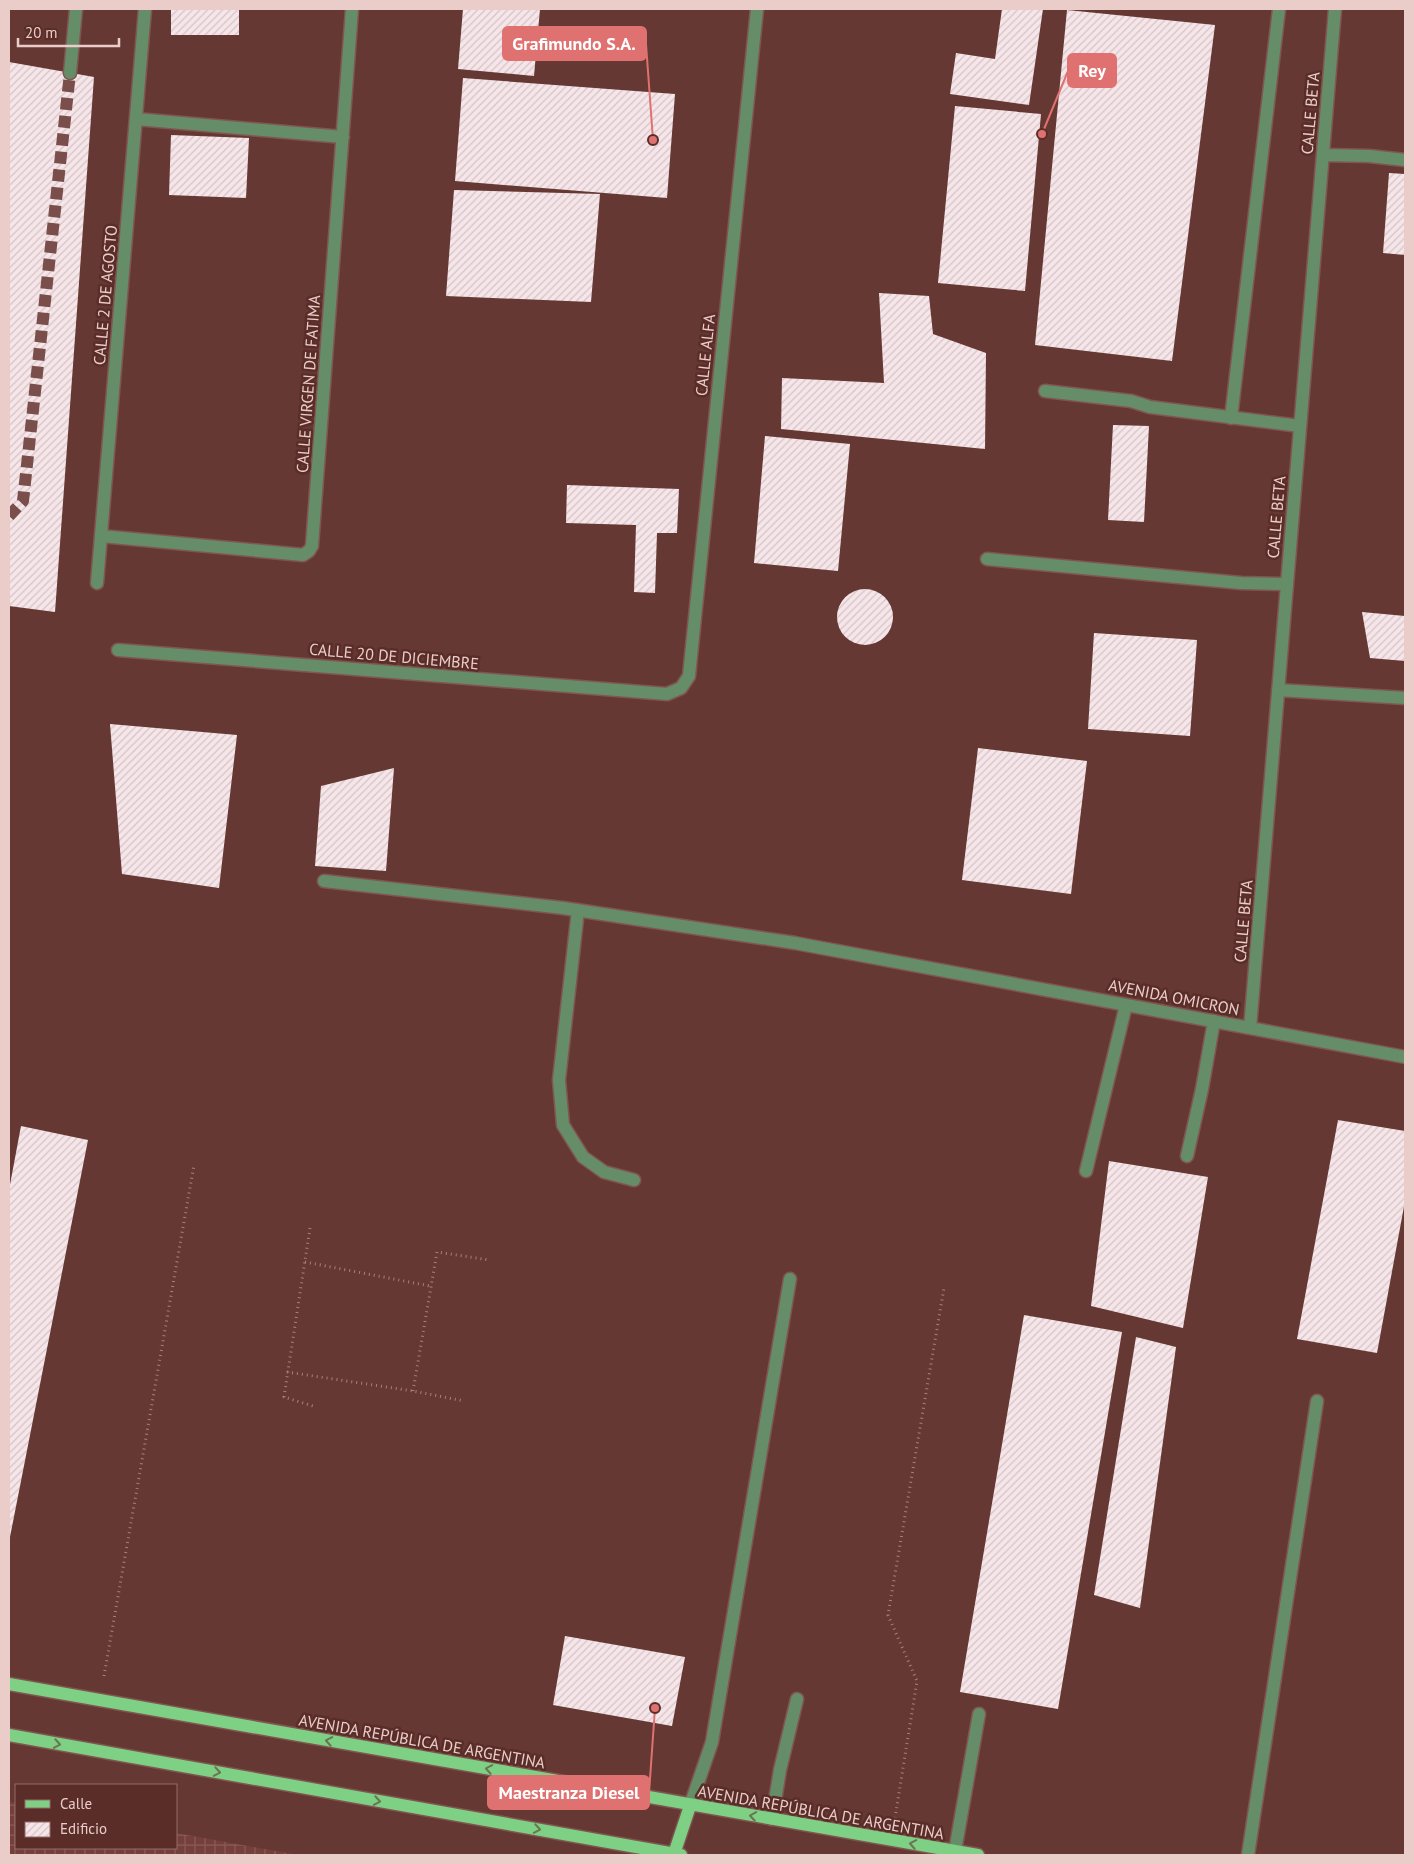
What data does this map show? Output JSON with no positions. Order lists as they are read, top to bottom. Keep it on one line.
{"streets":{"main road":["AVENIDA REPÚBLICA DE ARGENTINA"],"street":["CALLE BETA","CALLE 2 DE AGOSTO","CALLE ALFA","CALLE VIRGEN DE FATIMA","CALLE 20 DE DICIEMBRE","AVENIDA OMICRON"]},"crossings":[["CALLE BETA","AVENIDA OMICRON"],["CALLE 2 DE AGOSTO","CALLE VIRGEN DE FATIMA"],["CALLE ALFA","CALLE 20 DE DICIEMBRE"]],"places":["Rey","Grafimundo S.A.","Maestranza Diesel"],"legend":["Calle","Edificio"],"scale_bar":"20 m"}
